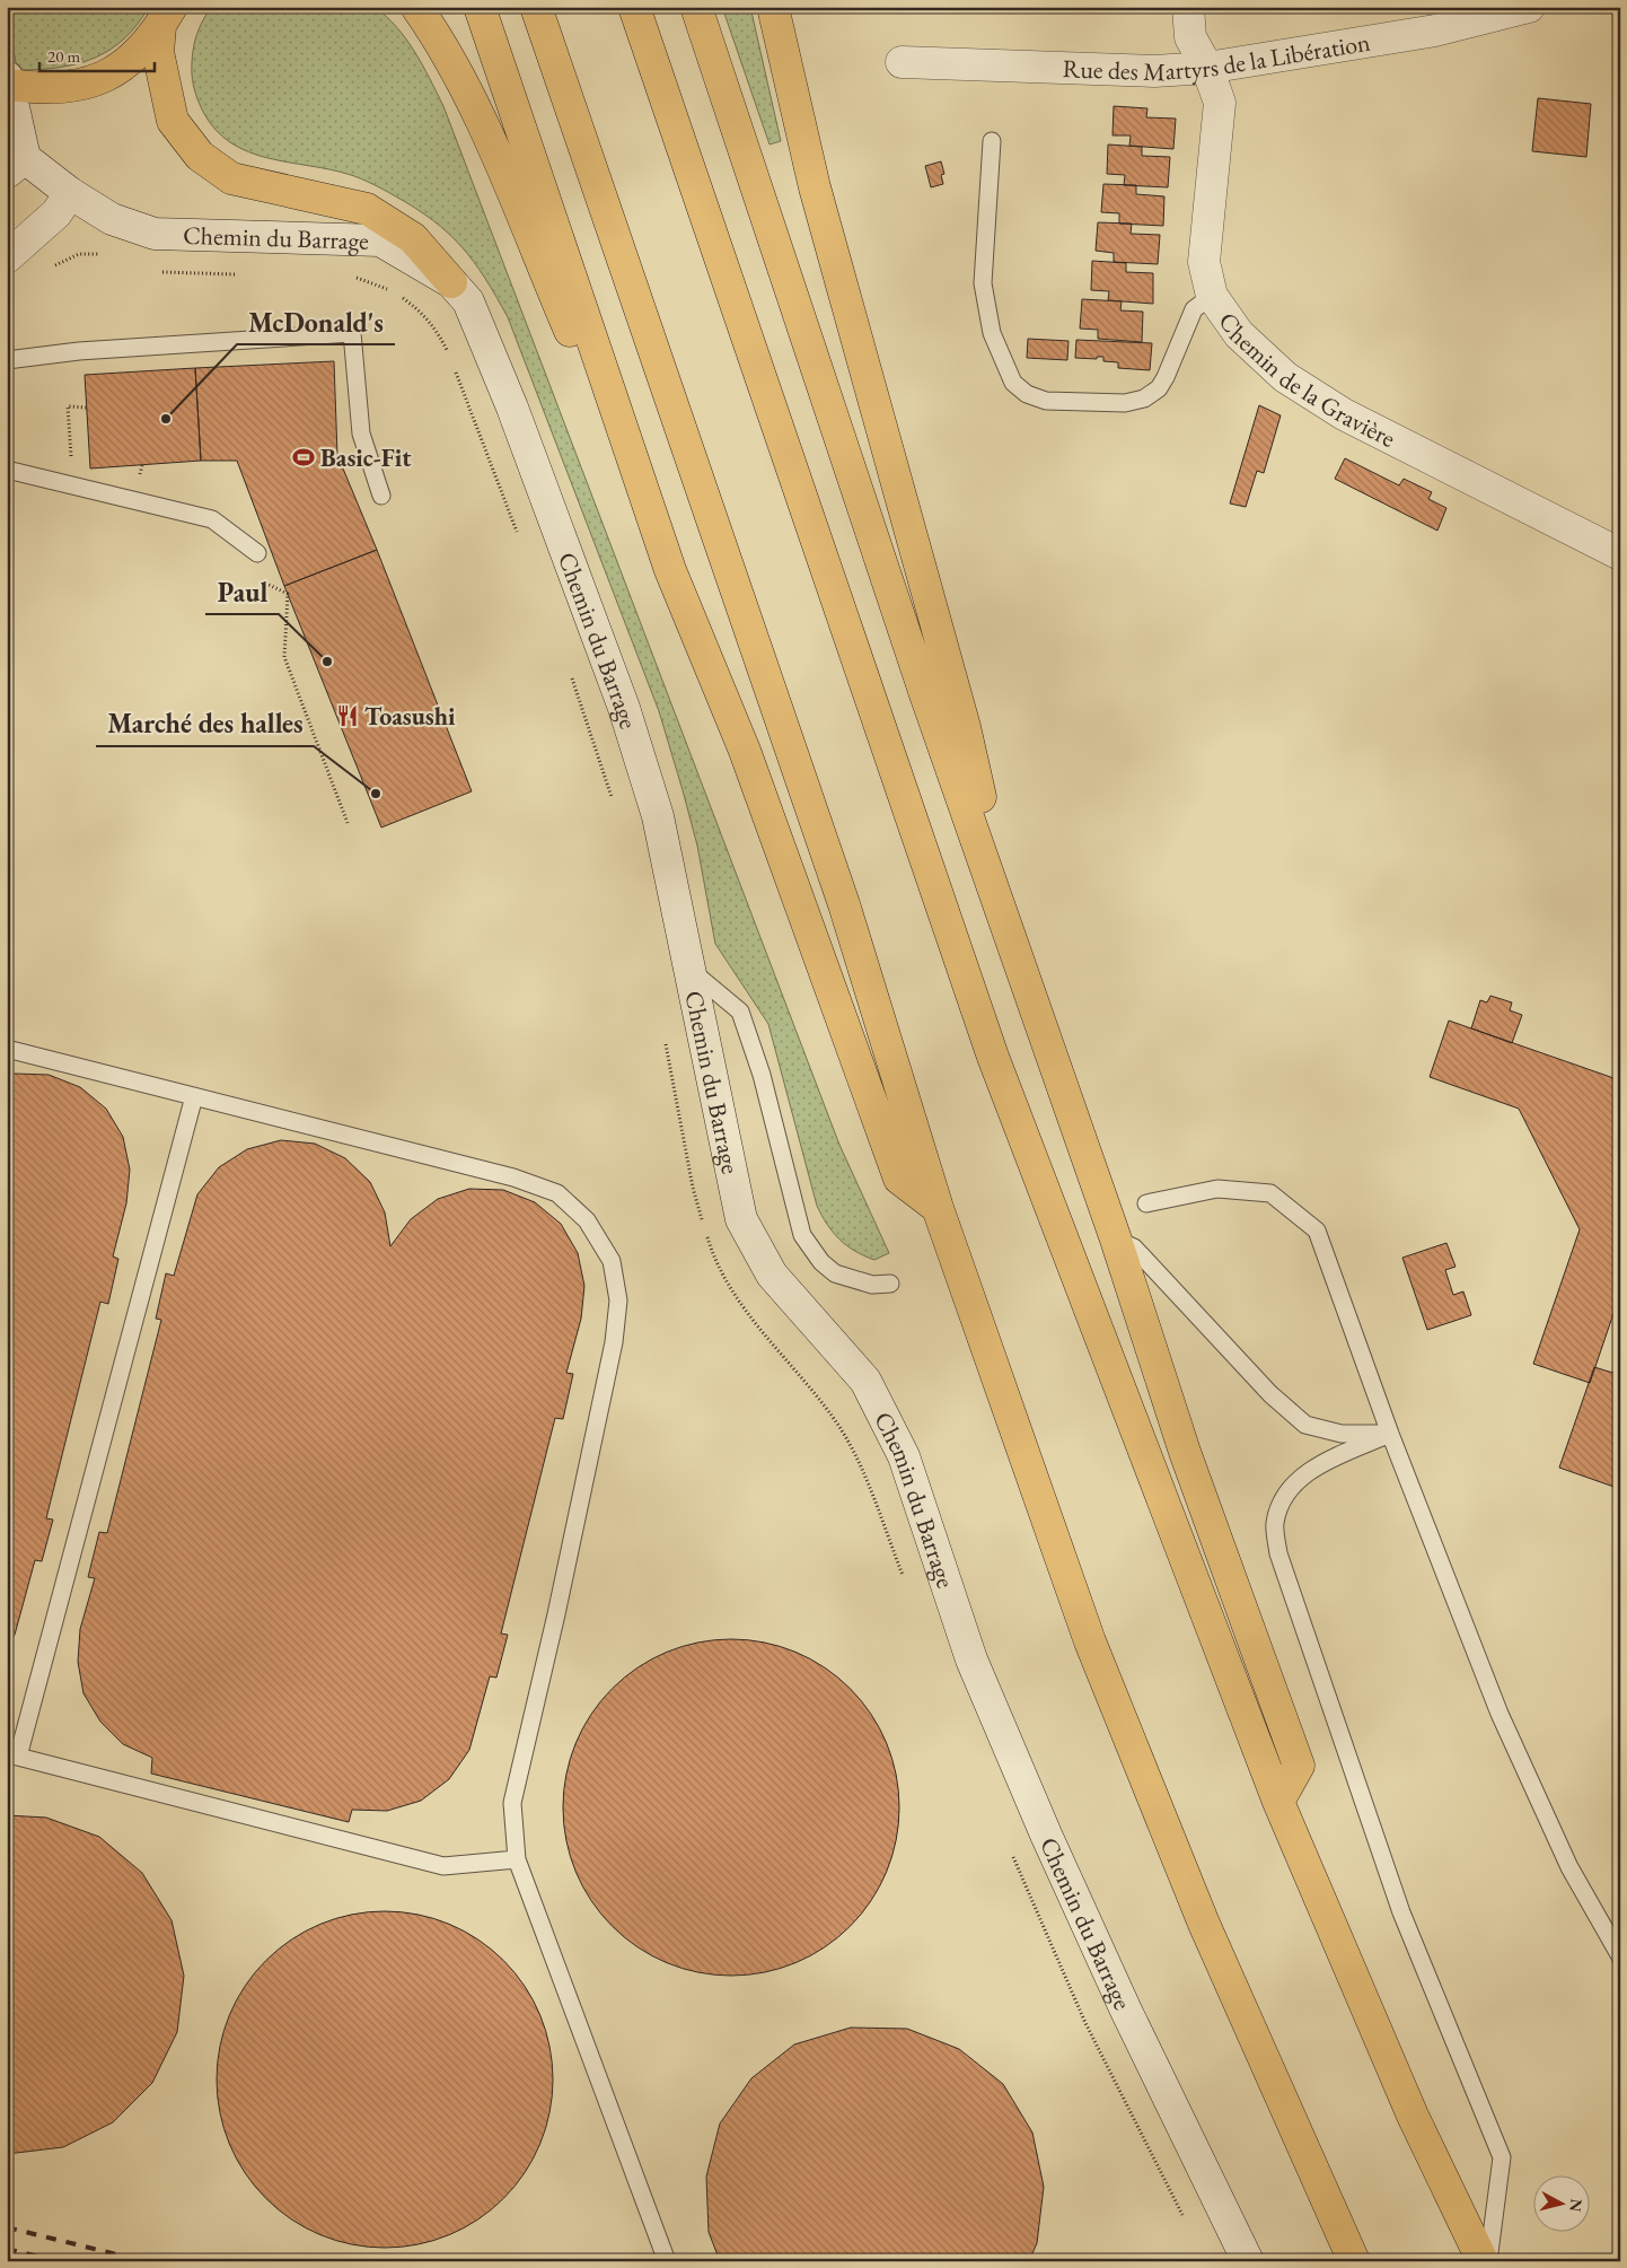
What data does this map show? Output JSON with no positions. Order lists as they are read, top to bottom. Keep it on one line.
{"streets":{"main road":["Rue des Martyrs de la Libération","Chemin du Barrage","Chemin de la Gravière"]},"crossings":[["Rue des Martyrs de la Libération","Chemin de la Gravière"]],"places":{"other":["McDonald's","Paul","Marché des halles"],"sports":["Basic-Fit"],"restaurant":["Toasushi"]},"scale_bar":"20 m","north":"right"}
